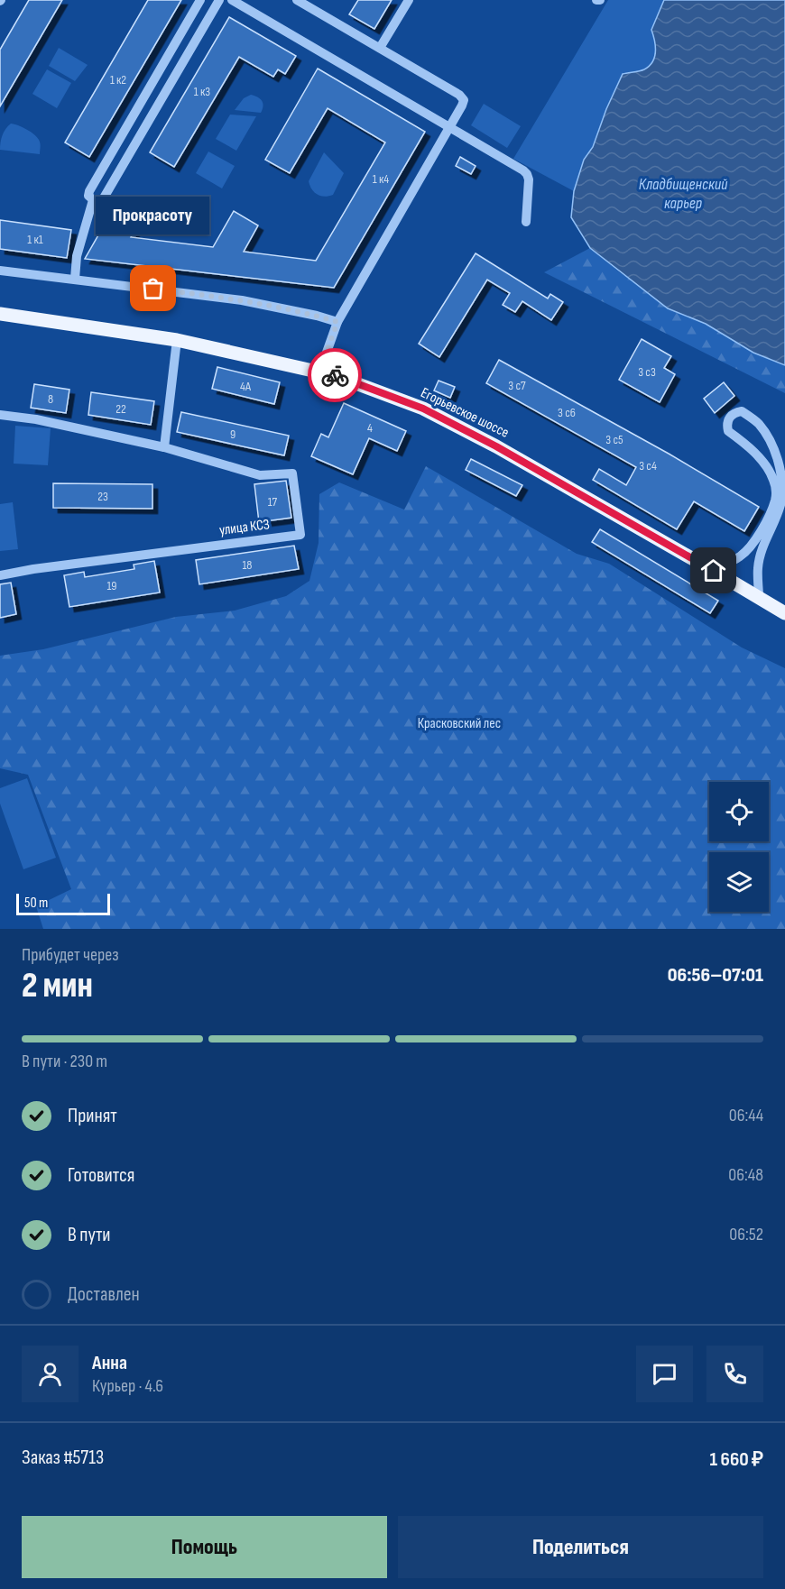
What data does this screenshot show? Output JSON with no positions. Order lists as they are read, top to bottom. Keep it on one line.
{"streets":{"main road":["Егорьевское шоссе"],"street":["улица КСЗ"]},"water":["Кладбищенский карьер"],"parks":["Красковский лес"],"places":["Прокрасоту"],"house_numbers":["1 к2","1 к3","1 к4","1 к1","3 с3","3 с7","4А","8","22","3 с6","4","9","3 с5","3 с4","23","17","18","19"],"scale_bar":"50 m","page":{"bubble":"Прокрасоту","scale":"50 m","heading":["2 мин","Прибудет через","06:56–07:01"],"panel":["Анна","Курьер · 4.6","Заказ #5713","1 660 ₽"],"bar":"В пути · 230 m","list":[["Принят","06:44"],["Готовится","06:48"],["В пути","06:52"],"Доставлен"],"buttons":["Помощь","Поделиться"]}}
